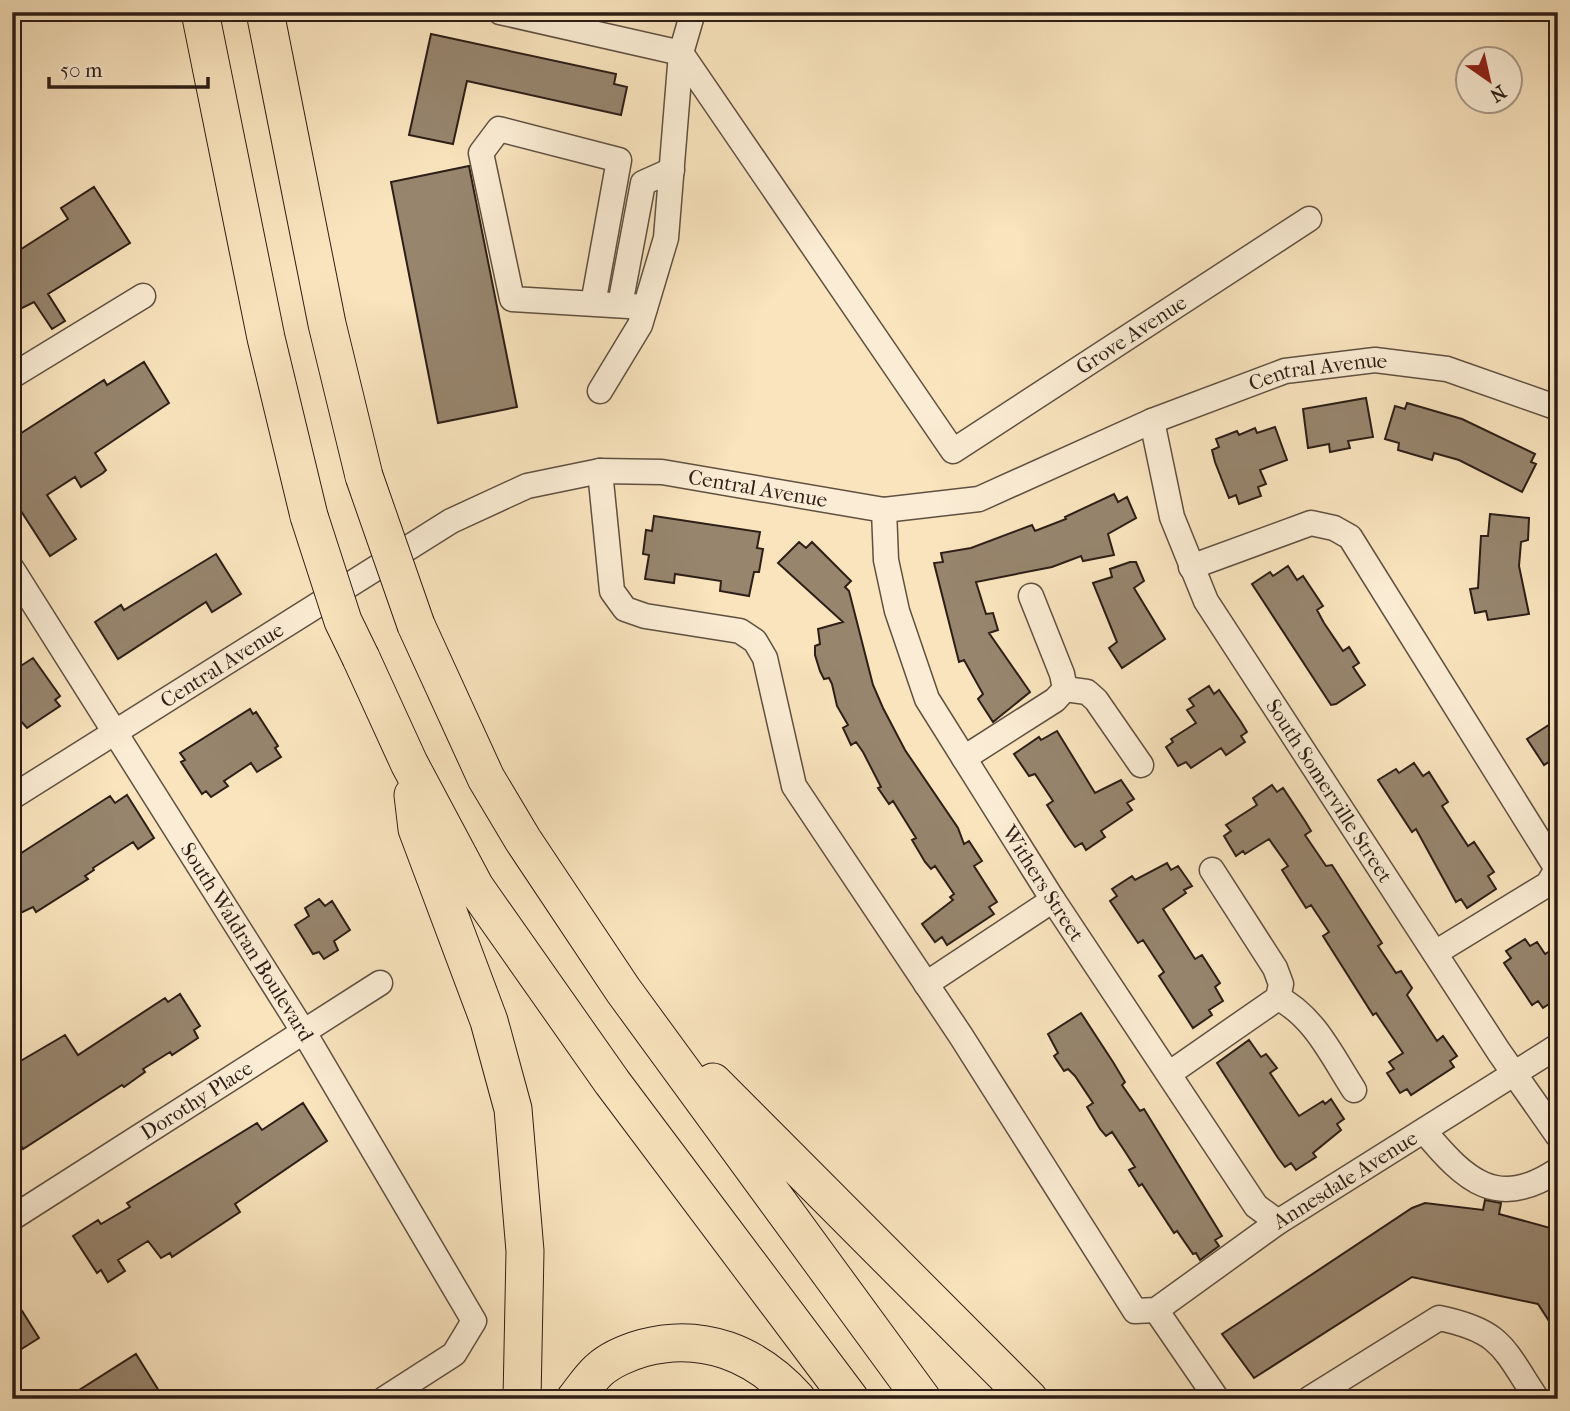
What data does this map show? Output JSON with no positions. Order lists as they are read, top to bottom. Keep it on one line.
{"streets":{"street":["Grove Avenue","Central Avenue","South Somerville Street","Withers Street","South Waldran Boulevard","Dorothy Place","Annesdale Avenue"]},"crossings":[["Central Avenue","South Somerville Street"],["Central Avenue","Withers Street"],["Central Avenue","South Waldran Boulevard"],["South Somerville Street","Annesdale Avenue"],["Withers Street","Annesdale Avenue"],["South Waldran Boulevard","Dorothy Place"]],"scale_bar":"50 m","north":"bottom right"}
